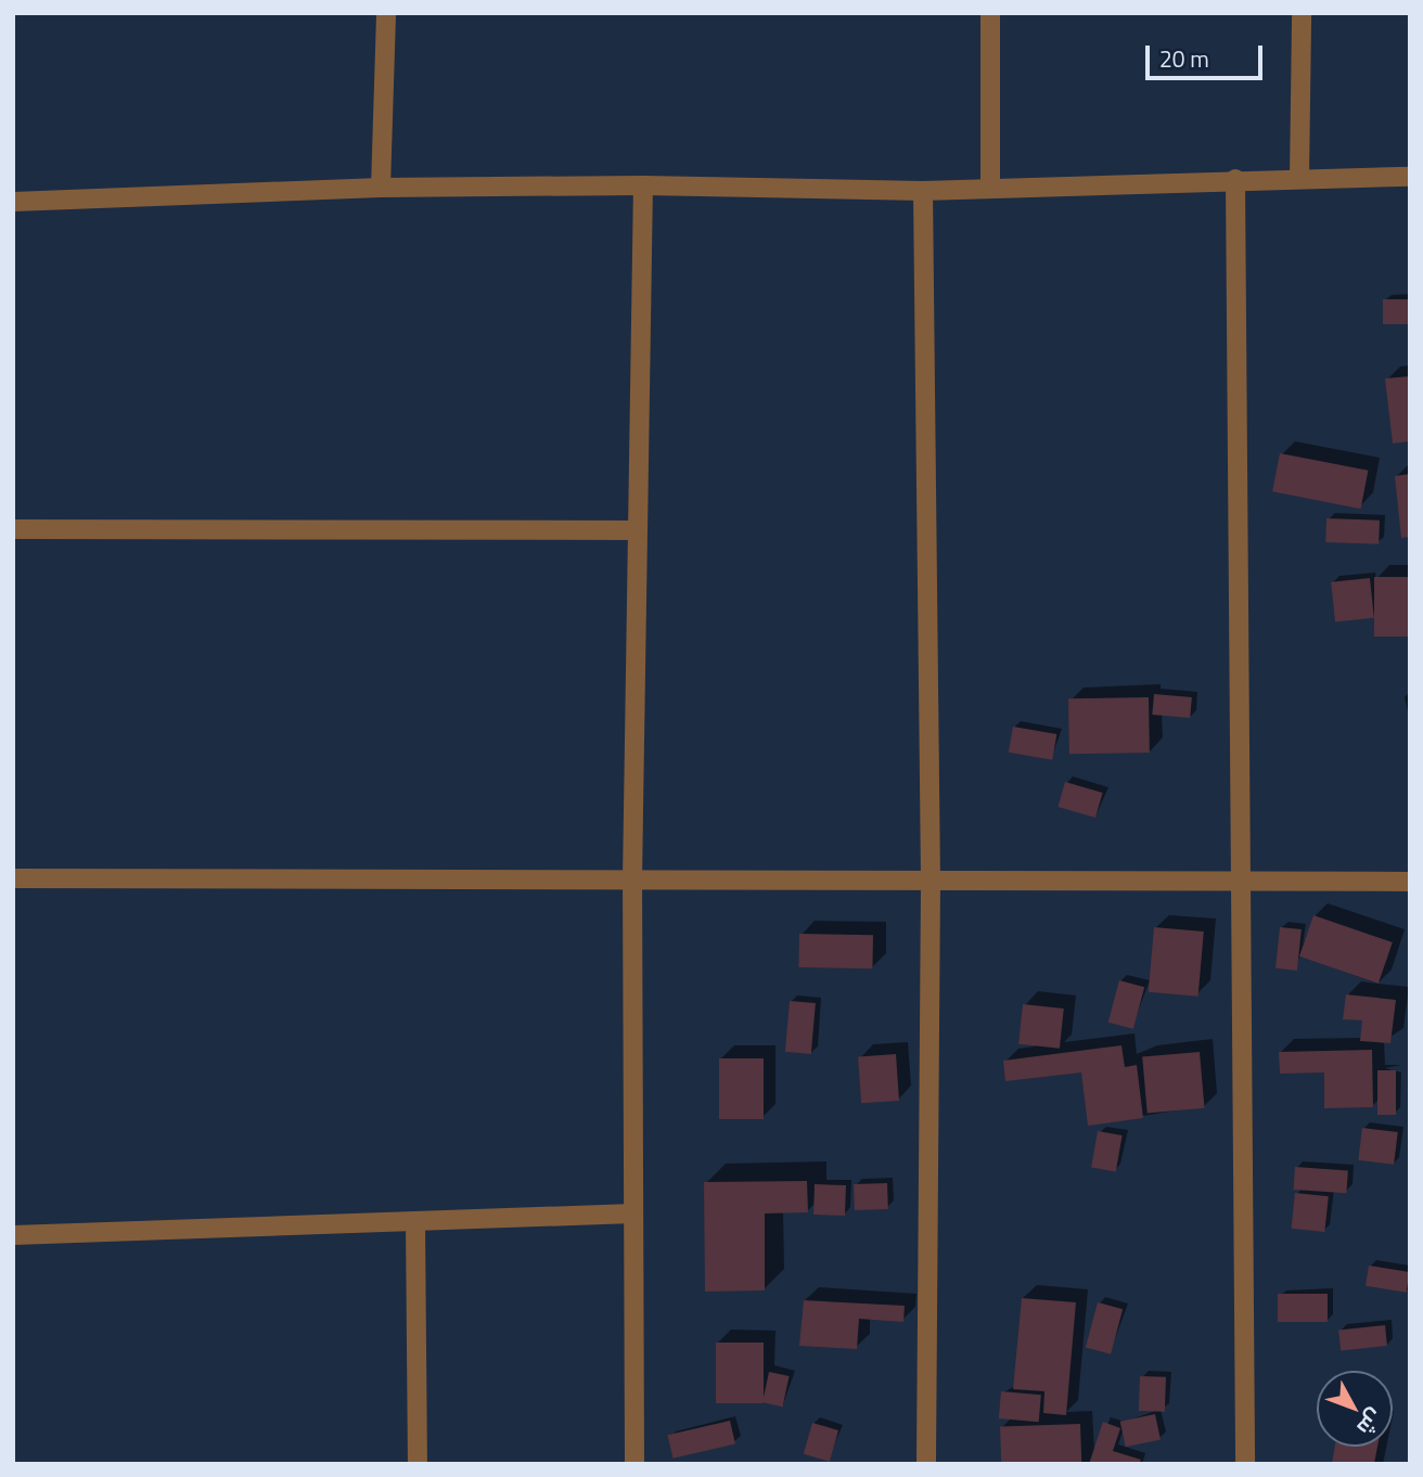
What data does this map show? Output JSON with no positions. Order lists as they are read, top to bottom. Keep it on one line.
{"scale_bar":"20 m","north":"bottom right"}
